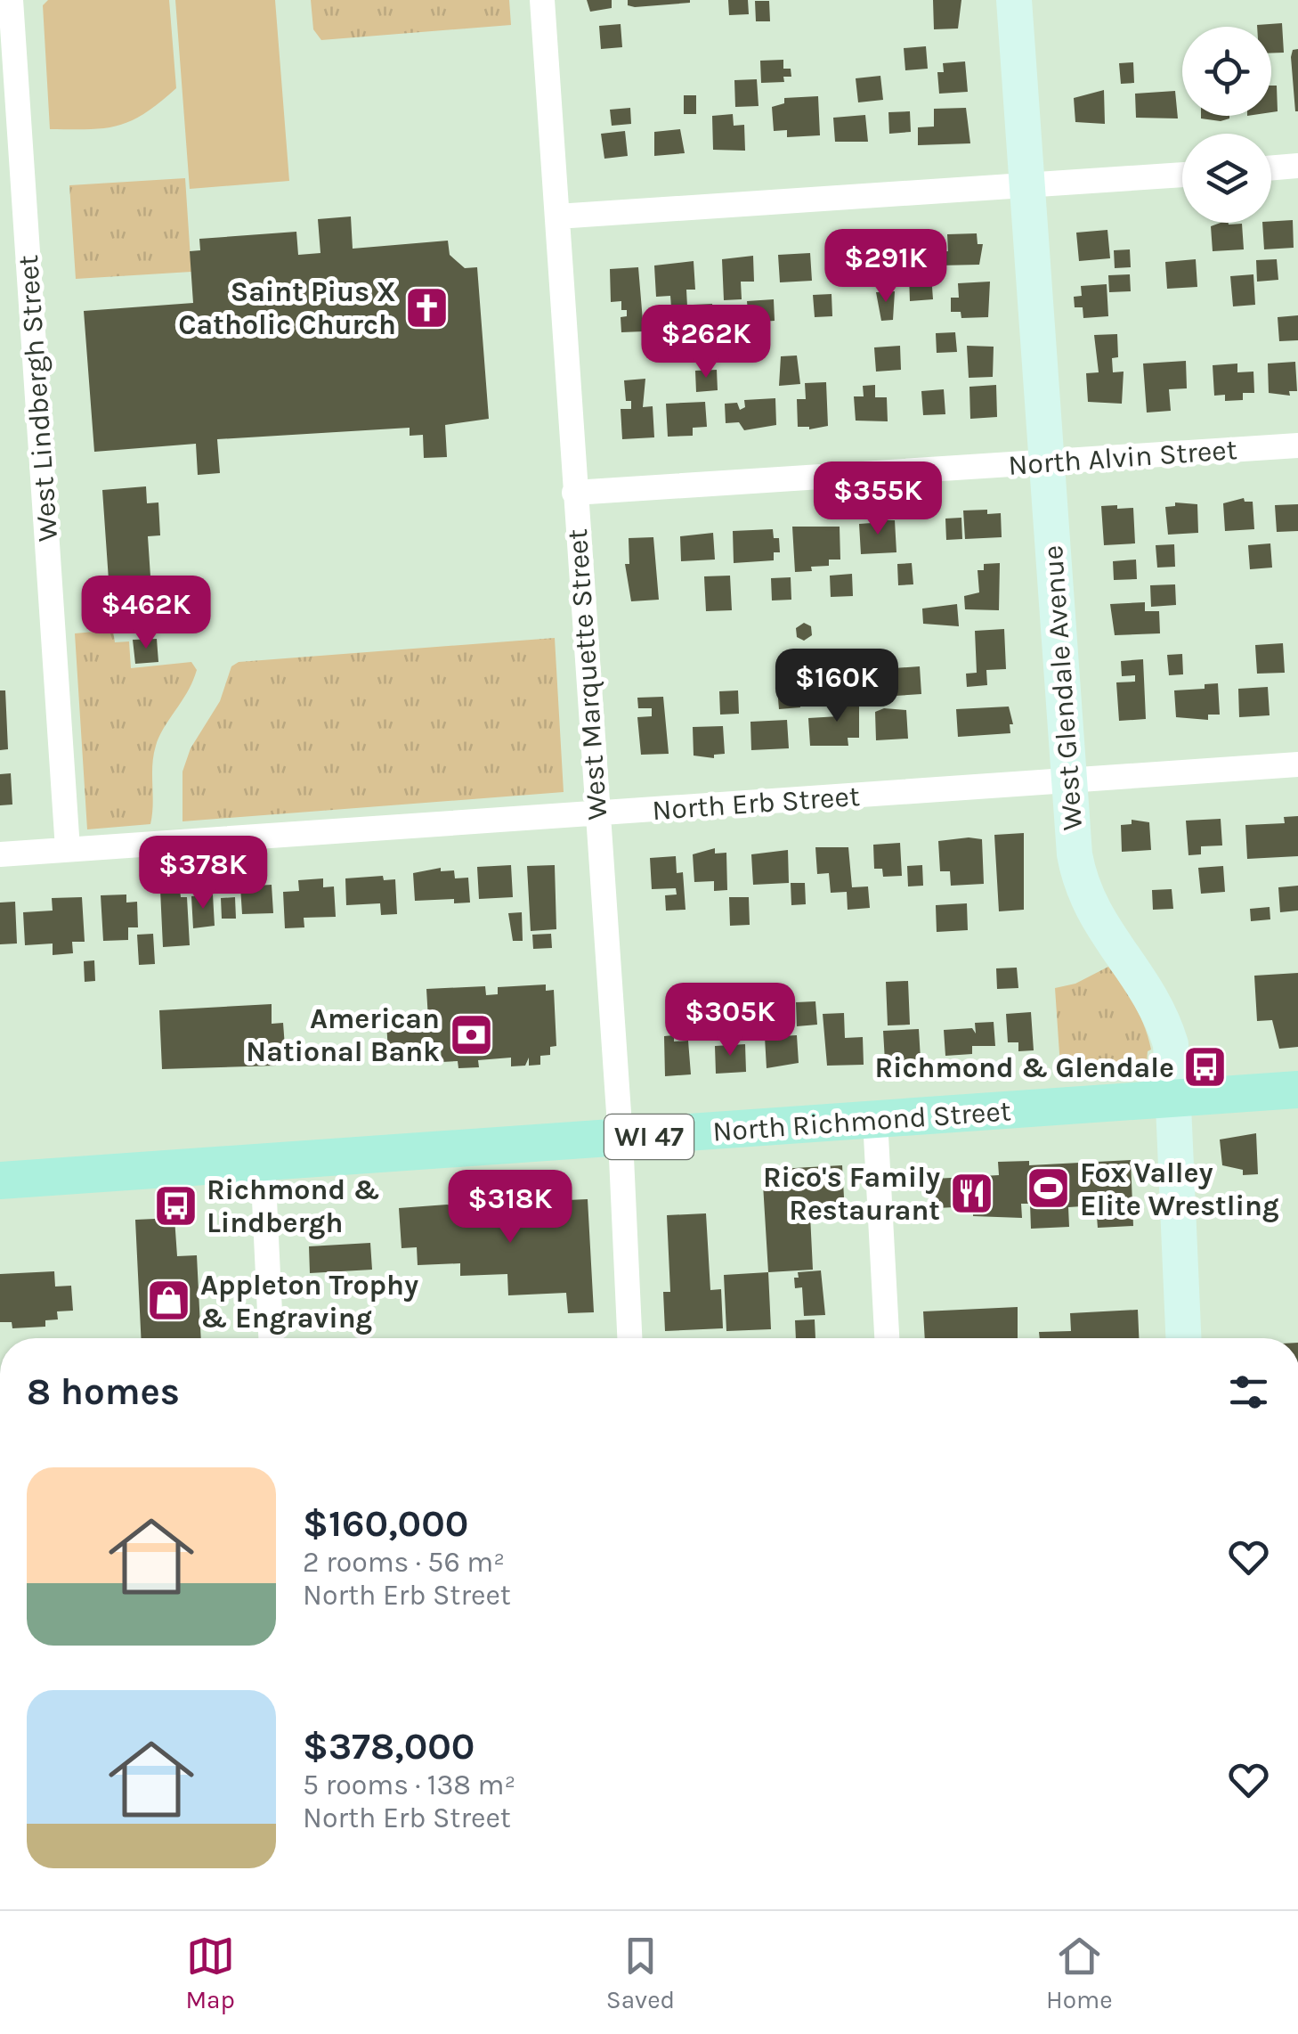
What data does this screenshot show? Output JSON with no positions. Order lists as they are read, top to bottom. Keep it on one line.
{"streets":{"main road":["North Richmond Street","WI 47"],"street":["West Lindbergh Street","North Alvin Street","West Marquette Street","West Glendale Avenue","North Erb Street"]},"crossings":[["West Lindbergh Street","North Erb Street"],["North Alvin Street","West Marquette Street"],["North Alvin Street","West Glendale Avenue"],["West Marquette Street","North Erb Street"],["West Marquette Street","North Richmond Street"],["West Glendale Avenue","North Erb Street"],["West Glendale Avenue","North Richmond Street"]],"places":{"church":["Saint Pius X Catholic Church"],"bank":["American National Bank"],"bus stop":["Richmond & Glendale","Richmond & Lindbergh"],"sports":["Fox Valley Elite Wrestling"],"restaurant":["Rico's Family Restaurant"],"shop":["Appleton Trophy & Engraving"]},"page":{"price":["$291K","$262K","$355K","$462K","$160K","$378K","$305K","$318K"],"heading":"8 homes","list":[{"name":"$160,000","note":"2 rooms · 56 m² · North Erb Street"},{"name":"$378,000","note":"5 rooms · 138 m² · North Erb Street"}],"tabs":["Map","Saved","Home"]}}
